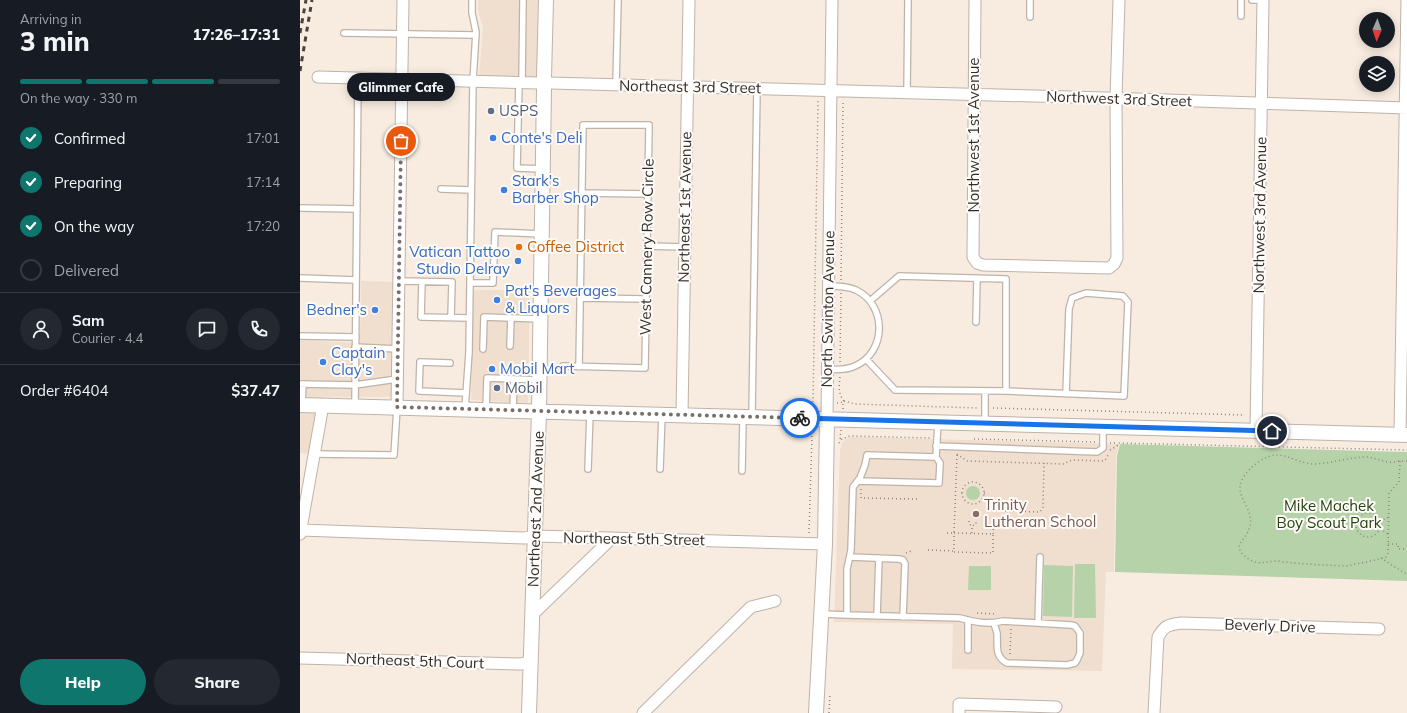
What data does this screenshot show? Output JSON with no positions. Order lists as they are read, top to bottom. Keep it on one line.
{"streets":{"street":["Northeast 3rd Street","Northwest 3rd Street","Northwest 1st Avenue","Northeast 1st Avenue","Northwest 3rd Avenue","North Swinton Avenue","Northeast 2nd Avenue","Northeast 5th Street","Beverly Drive","Northeast 5th Court"],"lane":["West Cannery Row Circle"]},"crossings":[["Northeast 3rd Street","Northwest 3rd Street"],["Northeast 3rd Street","Northeast 1st Avenue"],["Northeast 3rd Street","North Swinton Avenue"],["Northeast 3rd Street","Northeast 2nd Avenue"],["Northwest 3rd Street","Northwest 1st Avenue"],["Northwest 3rd Street","Northwest 3rd Avenue"],["Northwest 3rd Street","North Swinton Avenue"],["North Swinton Avenue","Northeast 5th Street"],["Northeast 2nd Avenue","Northeast 5th Street"],["Northeast 2nd Avenue","Northeast 5th Court"]],"parks":["Mike Machek Boy Scout Park"],"places":["USPS","Conte's Deli","Glimmer Cafe","Stark's Barber Shop","Coffee District","Vatican Tattoo Studio Delray","Pat's Beverages & Liquors","Bedner's","Captain Clay's","Mobil Mart","Mobil","Trinity Lutheran School"],"north":"bottom","page":{"heading":["3 min","Arriving in","17:26–17:31"],"panel":["Sam","Courier · 4.4","Order #6404","$37.47"],"bar":"On the way · 330 m","bubble":"Glimmer Cafe","list":[["Confirmed","17:01"],["Preparing","17:14"],["On the way","17:20"],"Delivered"],"buttons":["Help","Share"]}}
